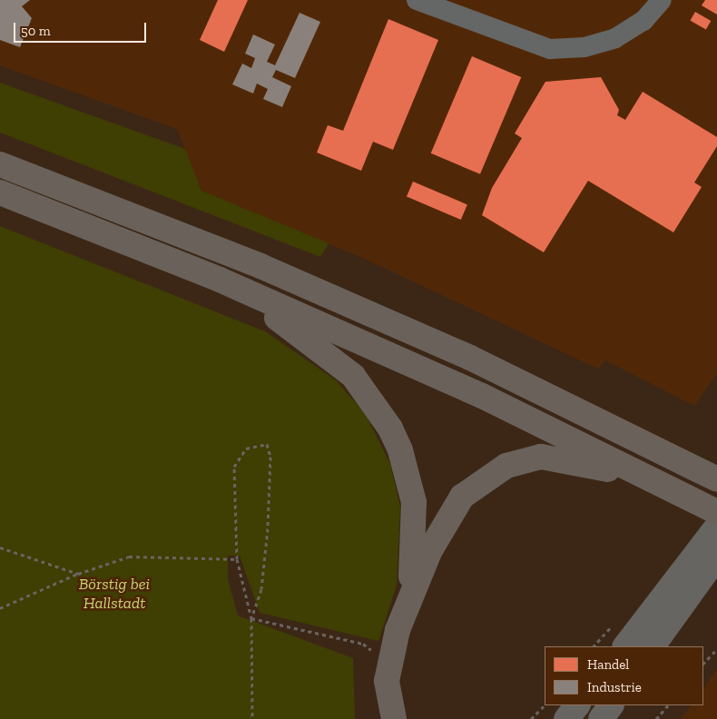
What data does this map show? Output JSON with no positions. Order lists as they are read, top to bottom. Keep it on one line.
{"parks":["Börstig bei Hallstadt"],"legend":["Handel","Industrie"],"scale_bar":"50 m"}
